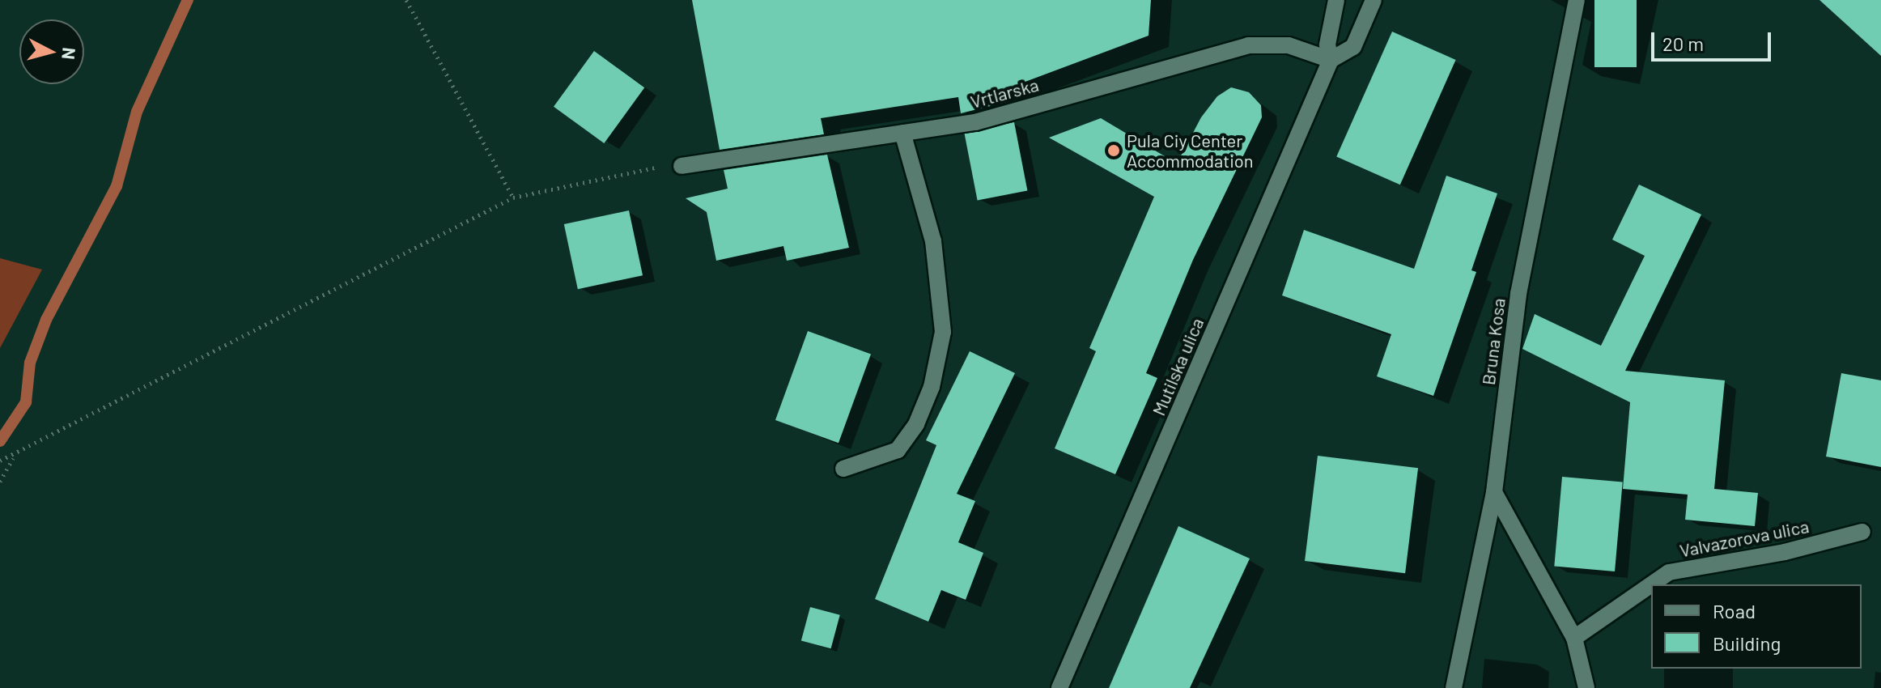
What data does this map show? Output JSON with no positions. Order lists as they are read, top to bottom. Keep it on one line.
{"streets":{"street":["Vrtlarska","Bruna Kosa","Mutilska ulica","Valvazorova ulica"]},"crossings":[["Vrtlarska","Mutilska ulica"]],"places":["Pula Ciy Center Accommodation"],"legend":["Road","Building"],"scale_bar":"20 m","north":"right"}
